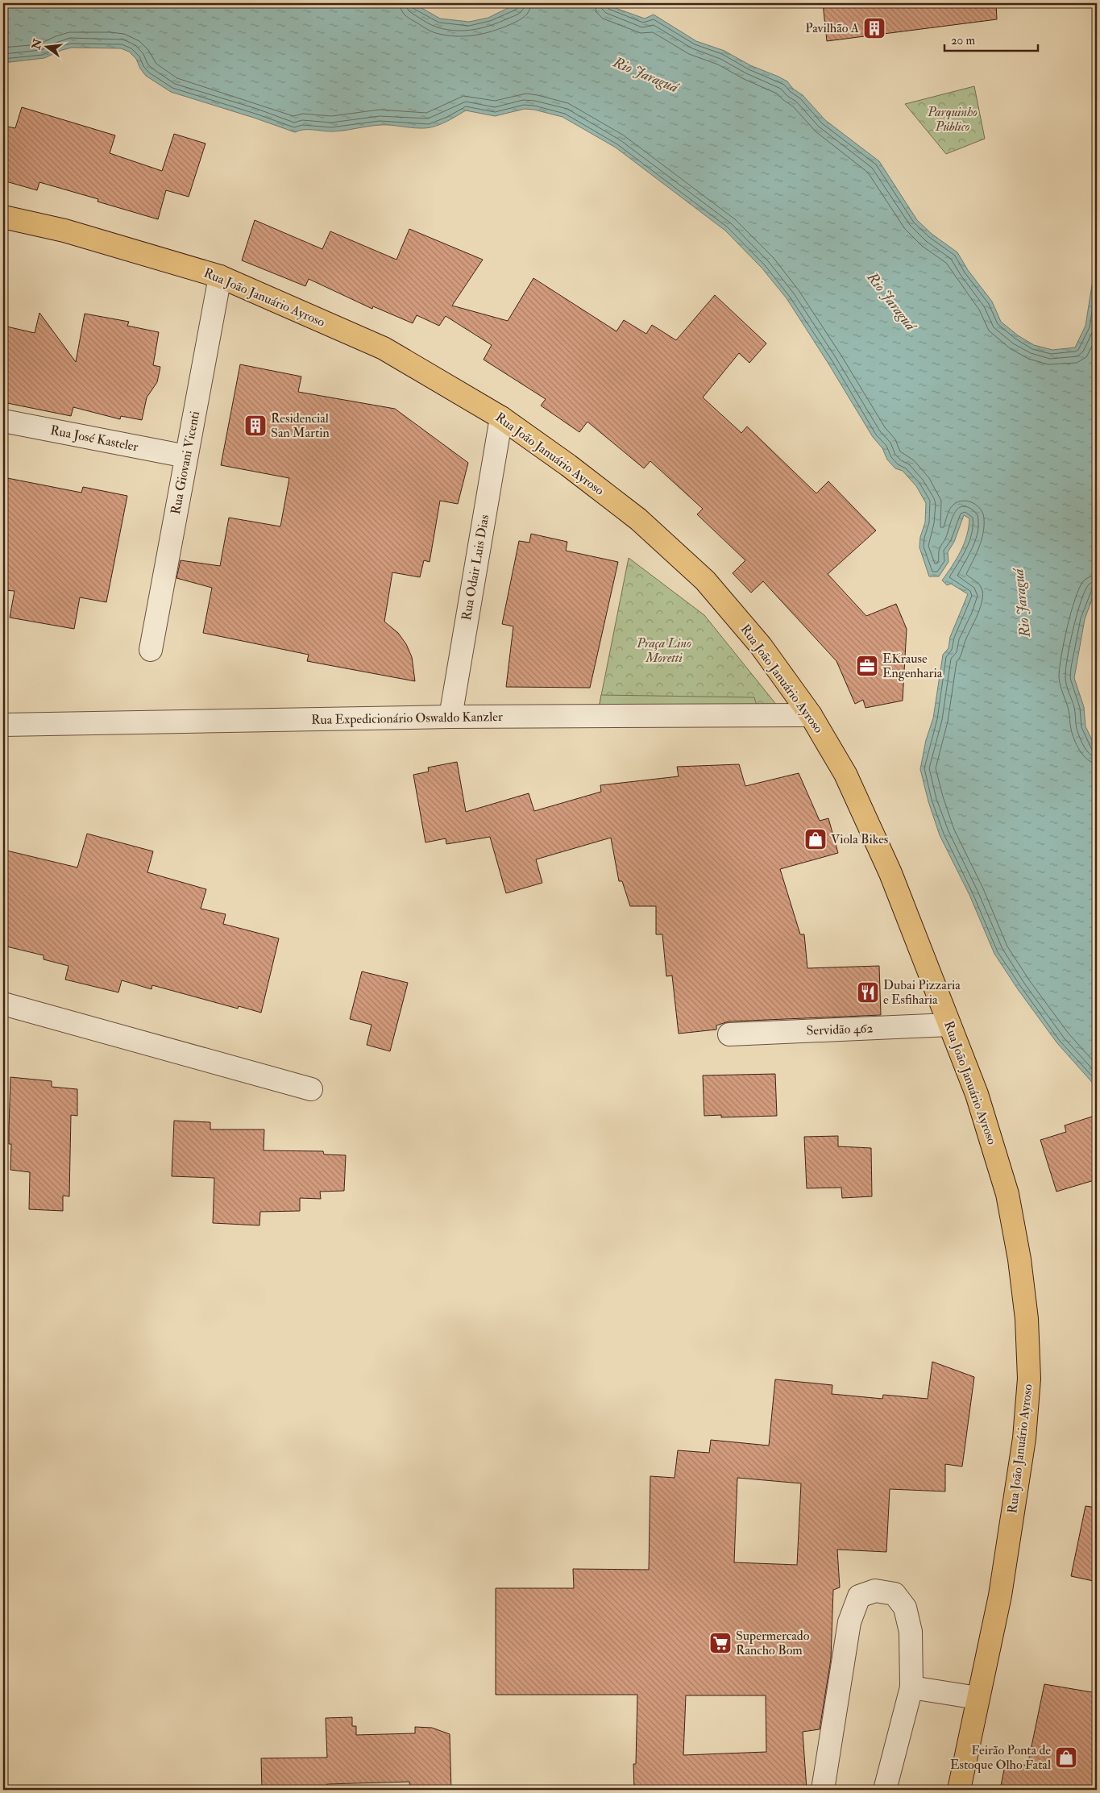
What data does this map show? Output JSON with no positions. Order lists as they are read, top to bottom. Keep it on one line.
{"streets":{"main road":["Rua João Januário Ayroso"],"street":["Rua José Kasteler","Rua Giovani Vicenti","Rua Odair Luis Dias","Rua Expedicionário Oswaldo Kanzler","Servidão 462"]},"crossings":[["Rua João Januário Ayroso","Rua Giovani Vicenti"],["Rua João Januário Ayroso","Rua Odair Luis Dias"],["Rua João Januário Ayroso","Rua Expedicionário Oswaldo Kanzler"],["Rua João Januário Ayroso","Servidão 462"],["Rua José Kasteler","Rua Giovani Vicenti"],["Rua Odair Luis Dias","Rua Expedicionário Oswaldo Kanzler"]],"water":["Rio Jaraguá"],"parks":["Parquinho Público","Praça Lino Moretti"],"places":{"building":["Pavilhão A","Residencial San Martin"],"office":["EKrause Engenharia"],"shop":["Viola Bikes","Feirão Ponta de Estoque Olho Fatal"],"restaurant":["Dubai Pizzaria e Esfiharia"],"supermarket":["Supermercado Rancho Bom"]},"scale_bar":"20 m","north":"left"}
